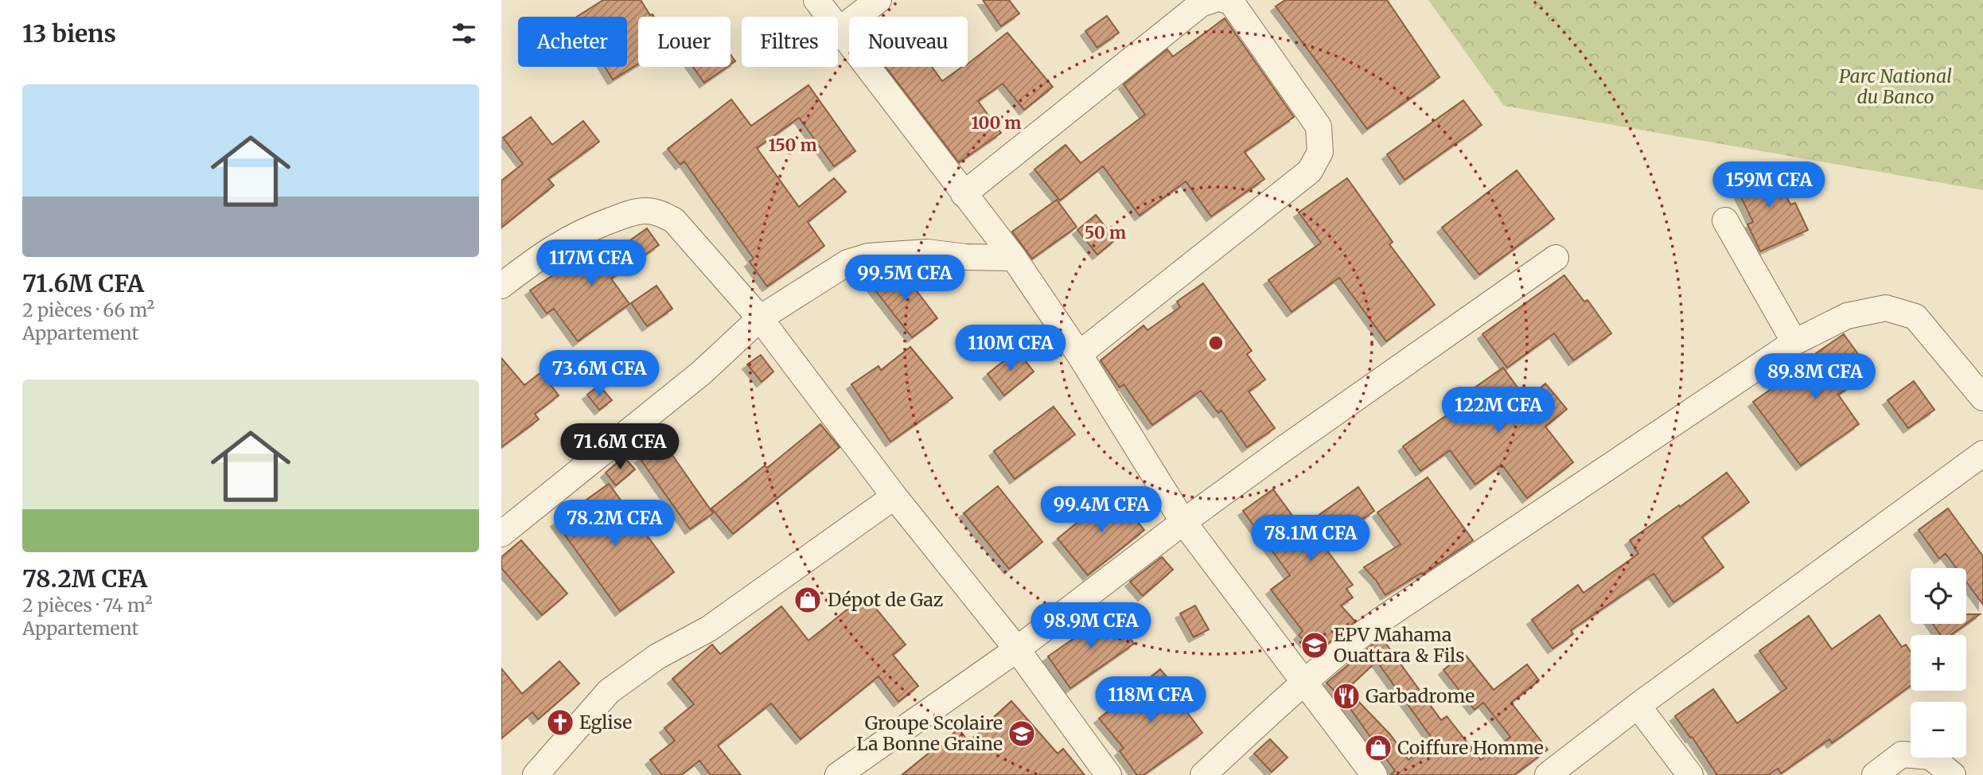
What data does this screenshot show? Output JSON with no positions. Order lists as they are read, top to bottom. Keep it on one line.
{"parks":["Parc National du Banco"],"places":{"shop":["Dépot de Gaz","Coiffure Homme"],"school or university":["EPV Mahama Ouattara & Fils","Groupe Scolaire La Bonne Graine"],"restaurant":["Garbadrome"],"church":["Eglise"]},"page":{"heading":"13 biens","chip":["Acheter","Louer","Filtres","Nouveau"],"list":[{"name":"71.6M CFA","note":"2 pièces · 66 m² · Appartement"},{"name":"78.2M CFA","note":"2 pièces · 74 m² · Appartement"}],"price":["159M CFA","117M CFA","99.5M CFA","110M CFA","73.6M CFA","89.8M CFA","122M CFA","71.6M CFA","99.4M CFA","78.2M CFA","78.1M CFA","98.9M CFA","118M CFA"],"map_buttons":["+","−"]},"rings":["100 m","150 m","50 m"]}
